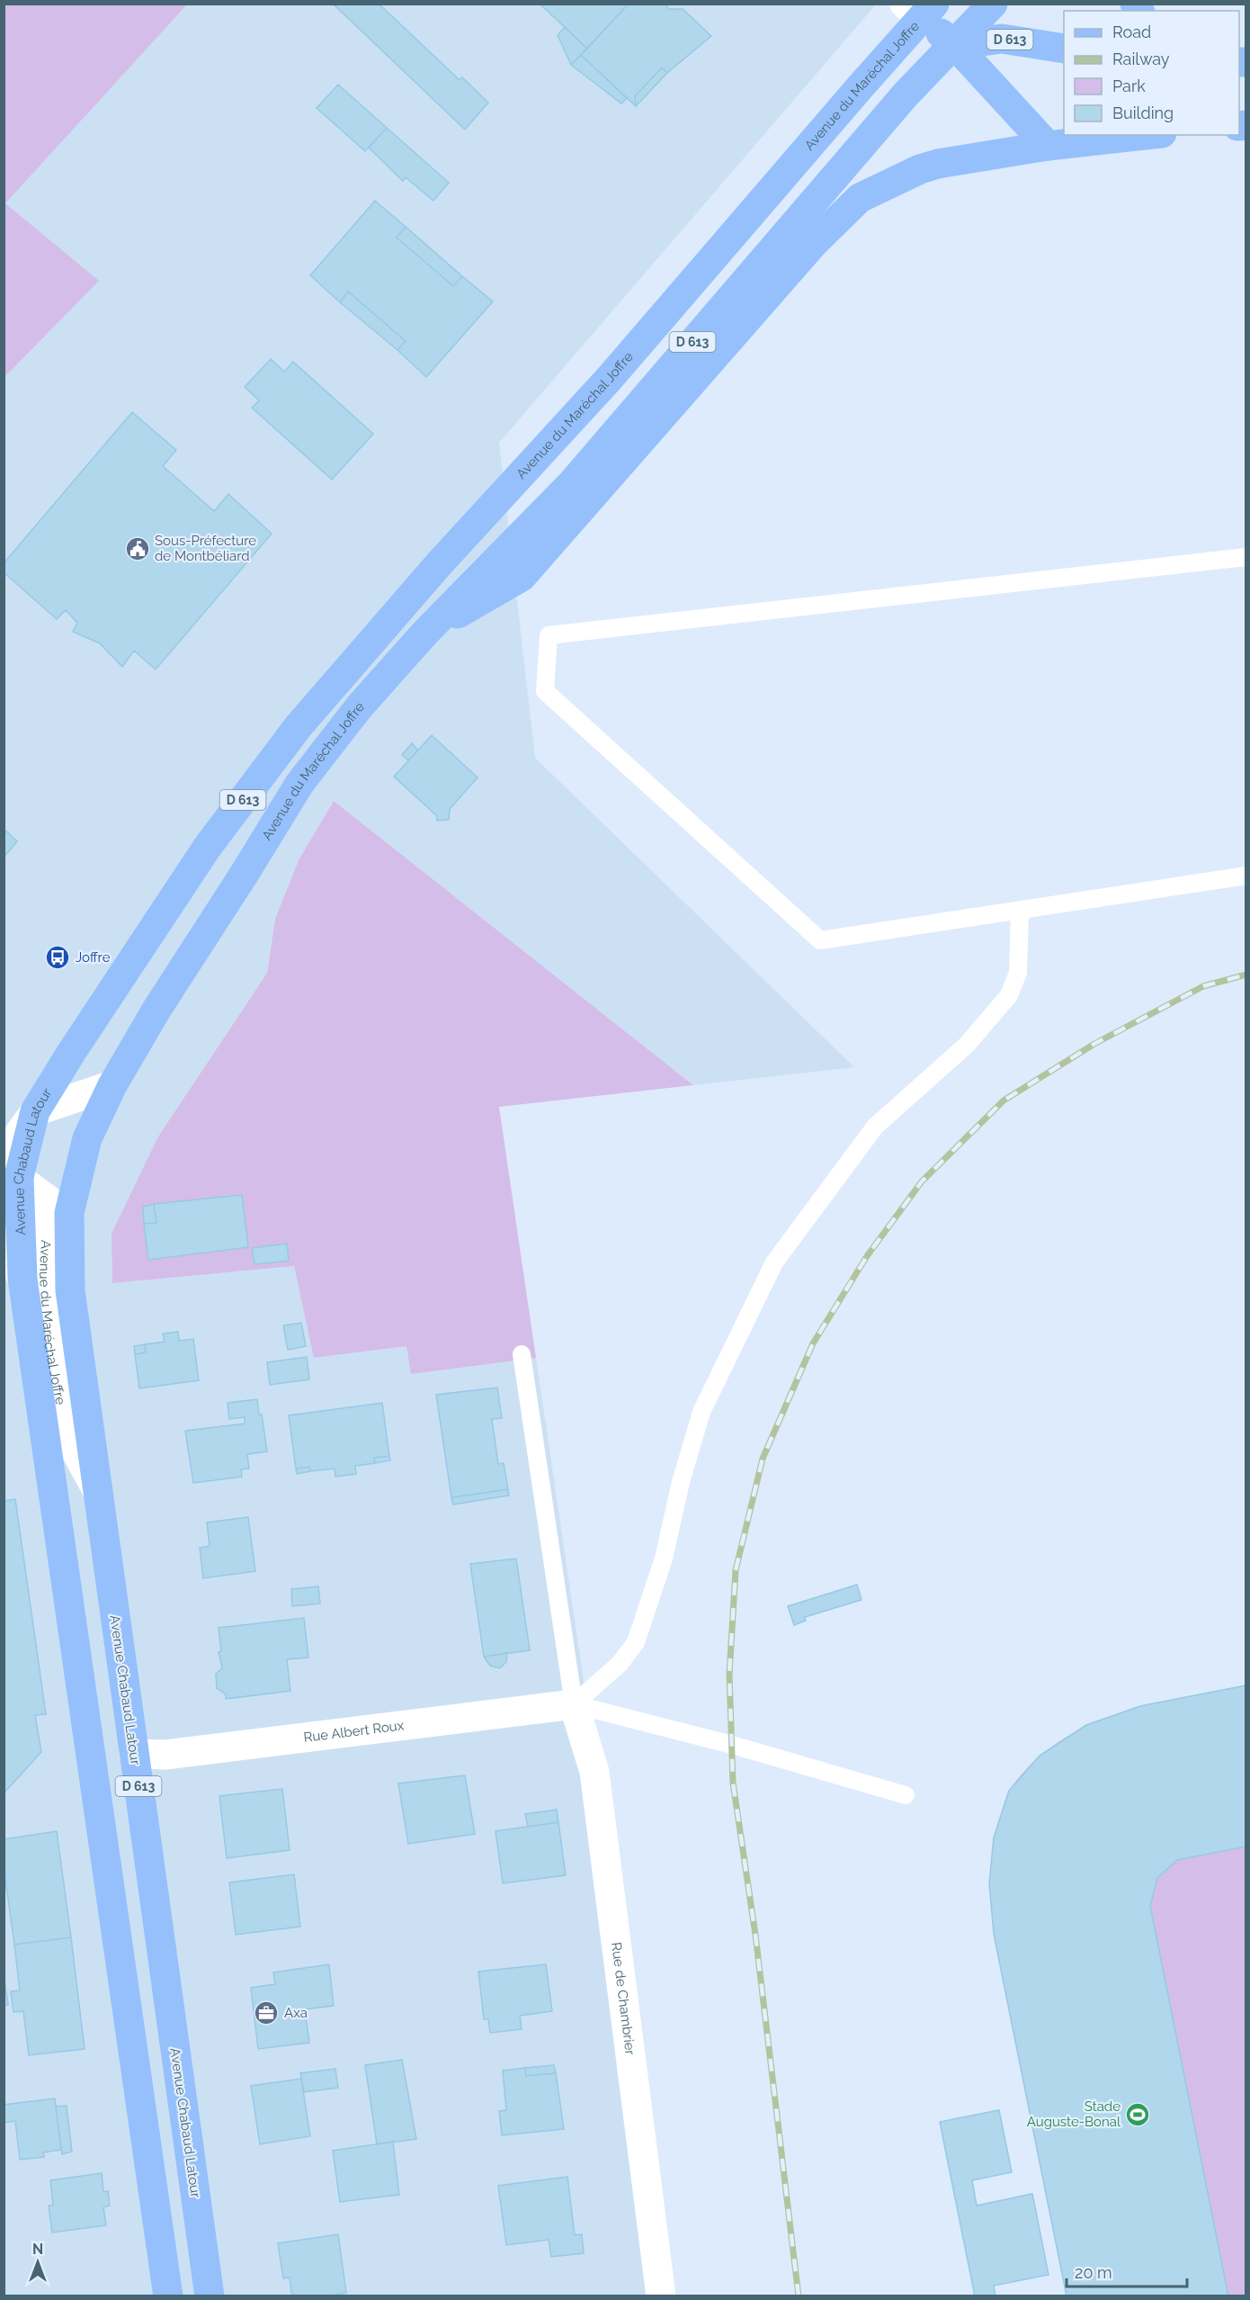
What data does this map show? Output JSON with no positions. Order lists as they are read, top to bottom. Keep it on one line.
{"streets":{"main road":["D 613","Avenue du Maréchal Joffre","Avenue Chabaud Latour"],"street":["Rue Albert Roux","Rue de Chambrier"]},"crossings":[["D 613","Avenue du Maréchal Joffre"],["Avenue du Maréchal Joffre","Avenue Chabaud Latour"],["Avenue Chabaud Latour","Rue Albert Roux"],["Rue Albert Roux","Rue de Chambrier"]],"places":{"public building":["Sous-Préfecture de Montbéliard"],"bus stop":["Joffre"],"office":["Axa"],"sports":["Stade Auguste-Bonal"]},"legend":["Road","Railway","Park","Building"],"scale_bar":"20 m","north":"top"}
